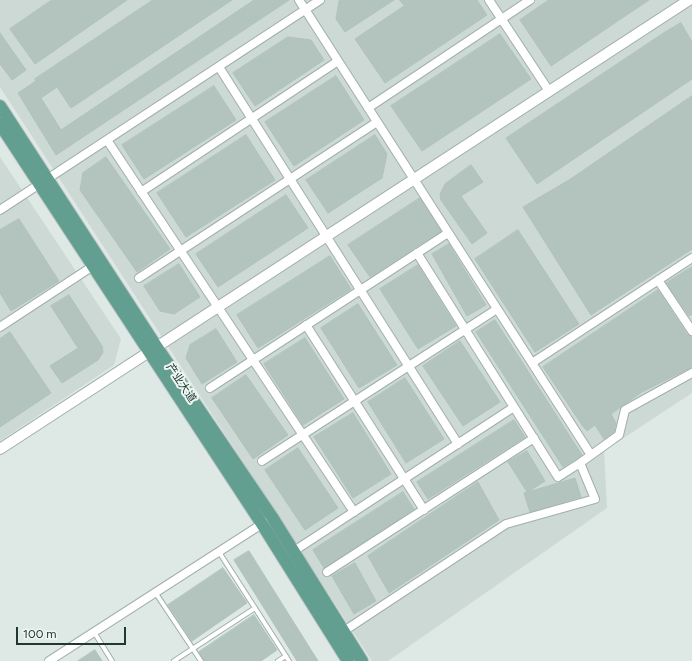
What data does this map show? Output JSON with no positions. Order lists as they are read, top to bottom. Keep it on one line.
{"streets":{"main road":["产业大道"]},"scale_bar":"100 m"}
